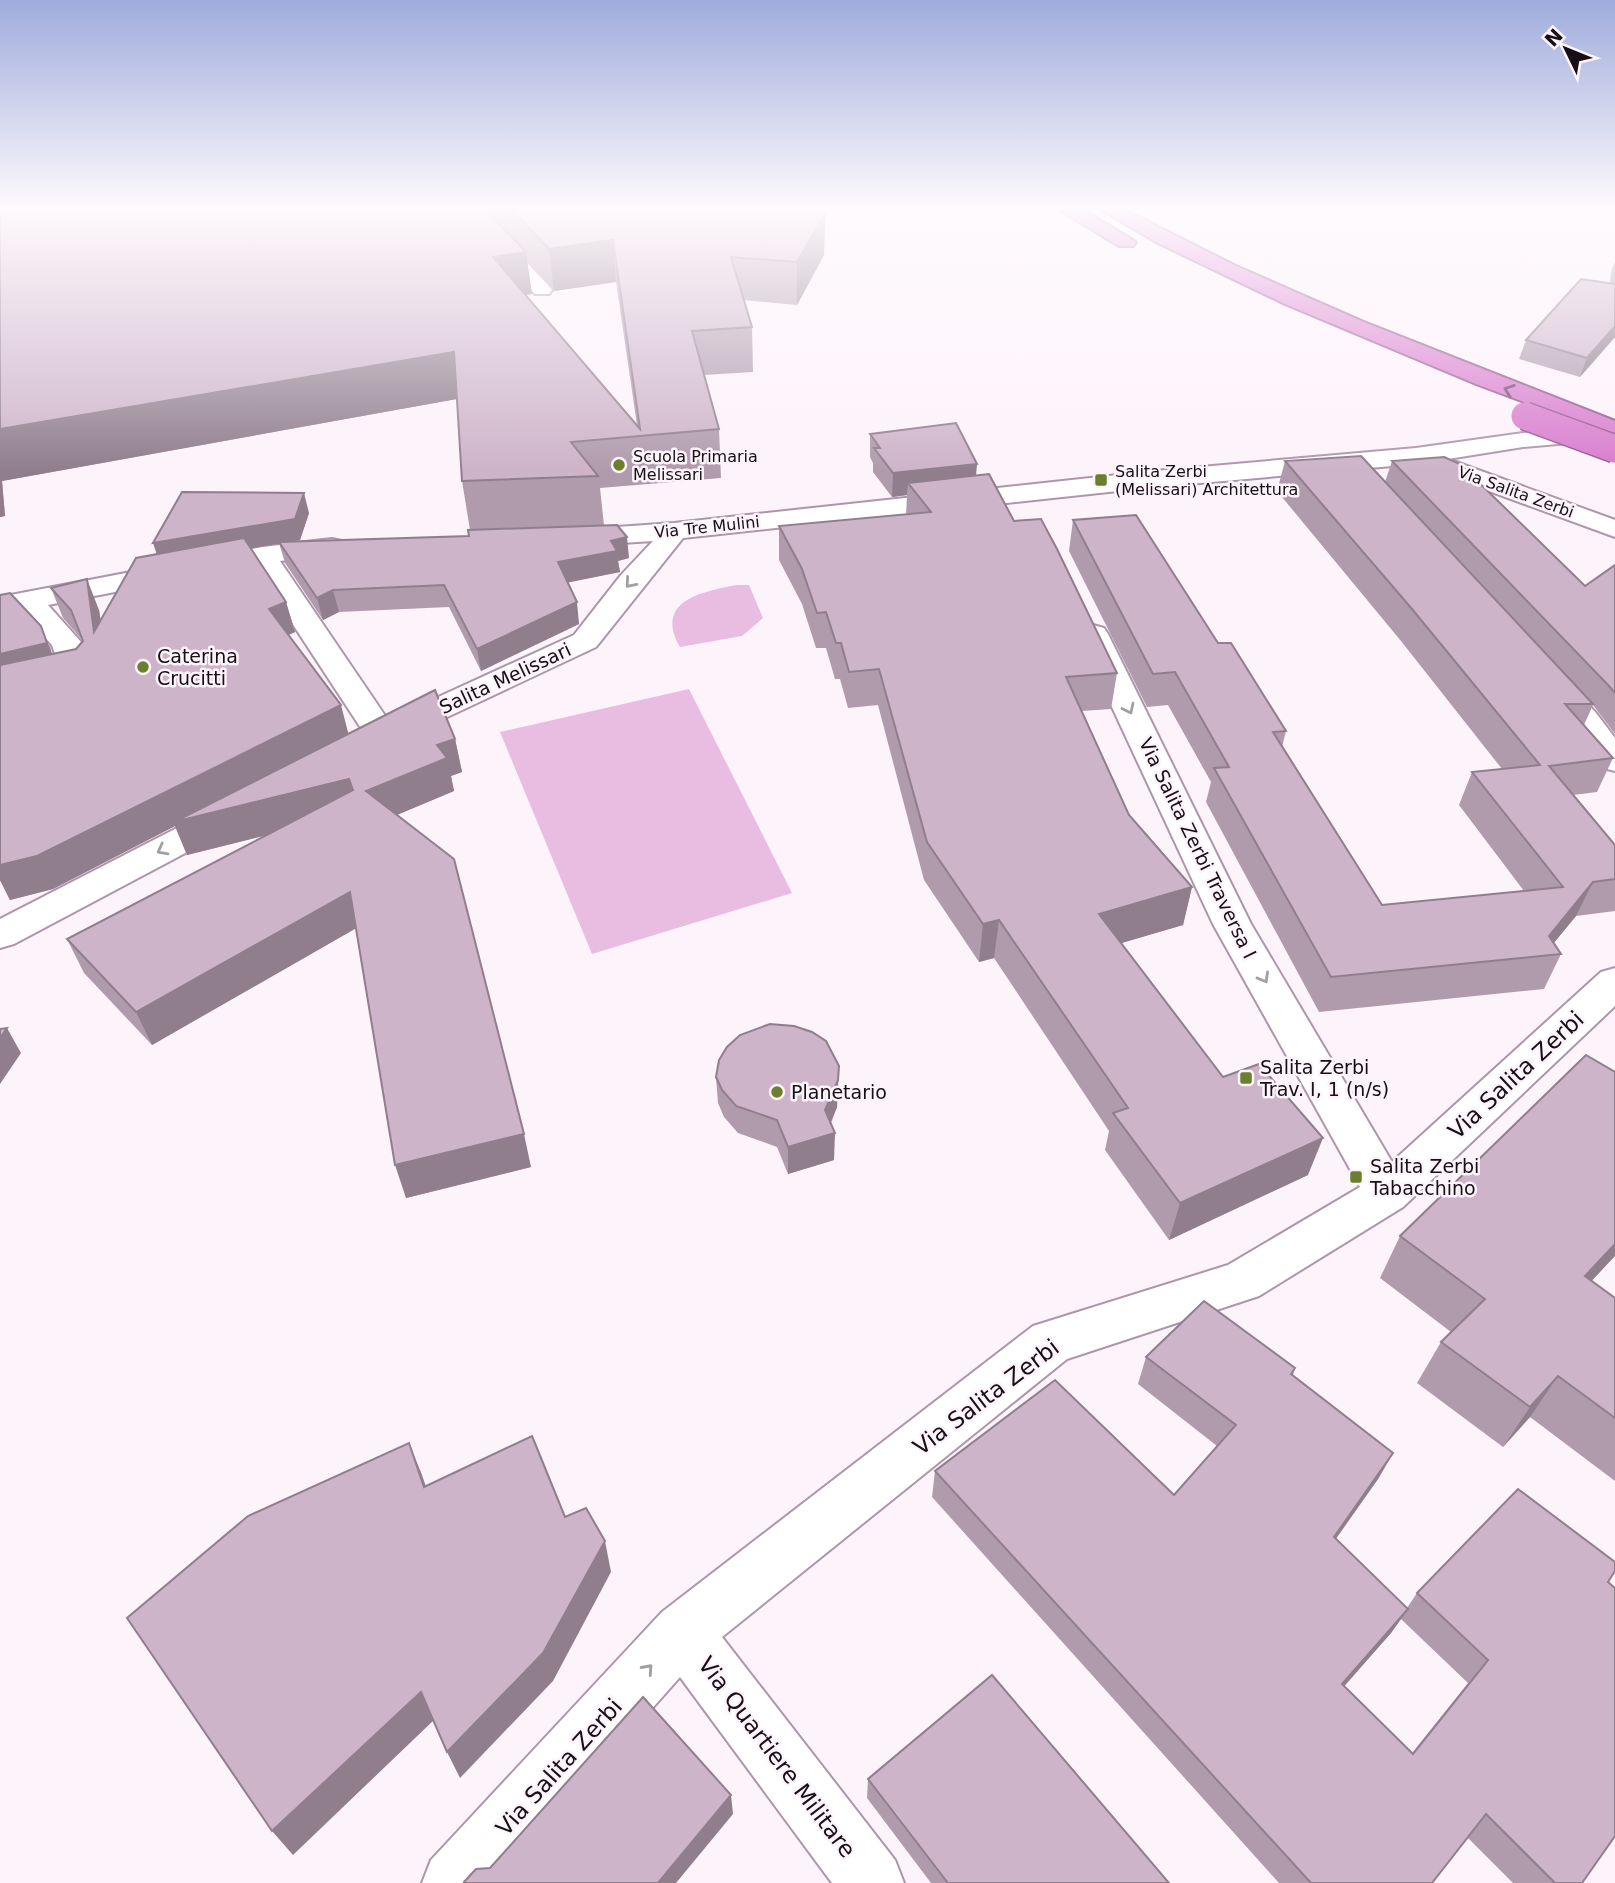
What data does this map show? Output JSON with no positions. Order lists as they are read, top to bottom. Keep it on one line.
{"streets":{"street":["Via Salita Zerbi","Via Tre Mulini","Salita Melissari","Via Salita Zerbi Traversa I","Via Quartiere Militare"]},"crossings":[["Via Salita Zerbi","Via Tre Mulini"],["Via Salita Zerbi","Via Salita Zerbi Traversa I"],["Via Salita Zerbi","Via Quartiere Militare"],["Via Tre Mulini","Salita Melissari"]],"one_way":["Via Salita Zerbi Traversa I"],"places":{"other":["Scuola Primaria Melissari","Caterina Crucitti","Planetario"],"transit":["Salita Zerbi (Melissari) Architettura","Salita Zerbi Trav. I, 1 (n/s)","Salita Zerbi Tabacchino"]},"north":"top left"}
